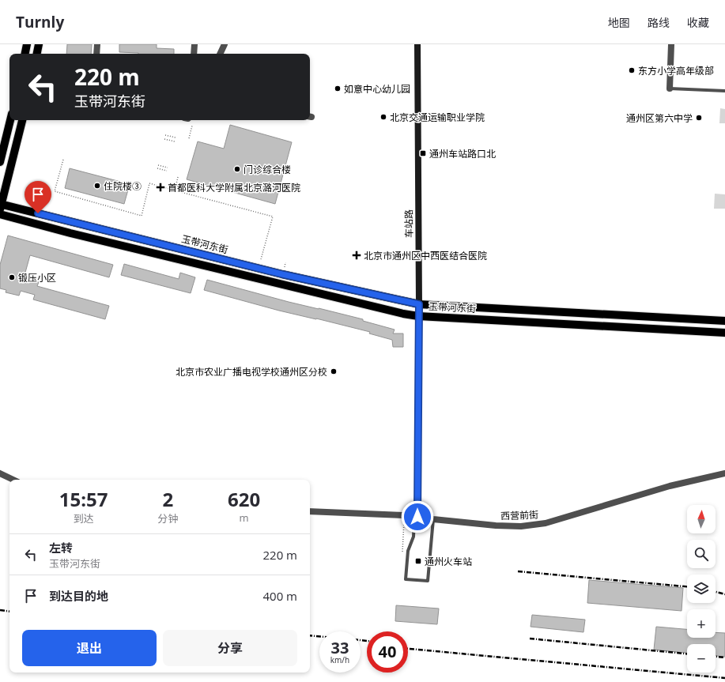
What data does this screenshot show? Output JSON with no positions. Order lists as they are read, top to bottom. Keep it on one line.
{"streets":{"main road":["玉带河东街"],"street":["车站路","西营前街"]},"crossings":[["车站路","玉带河东街"],["车站路","西营前街"]],"places":{"other":["东方小学高年级部","如意中心幼儿园","北京交通运输职业学院","通州区第六中学","门诊综合楼","住院楼③","锻压小区","北京市农业广播电视学校通州区分校"],"transit":["通州车站路口北","通州火车站"],"health":["首都医科大学附属北京潞河医院","北京市通州区中西医结合医院"]},"north":"top","page":{"header":"Turnly","nav":["地图","路线","收藏"],"turn":["220 m","玉带河东街"],"eta":["15:57","到达","2","分钟","620","m"],"map_buttons":["+","−"],"list":[{"name":"左转","note":"玉带河东街","value":"220 m"},{"name":"到达目的地","value":"400 m"}],"buttons":["退出","分享"],"speed":"33 km/h","limit":"40"}}
